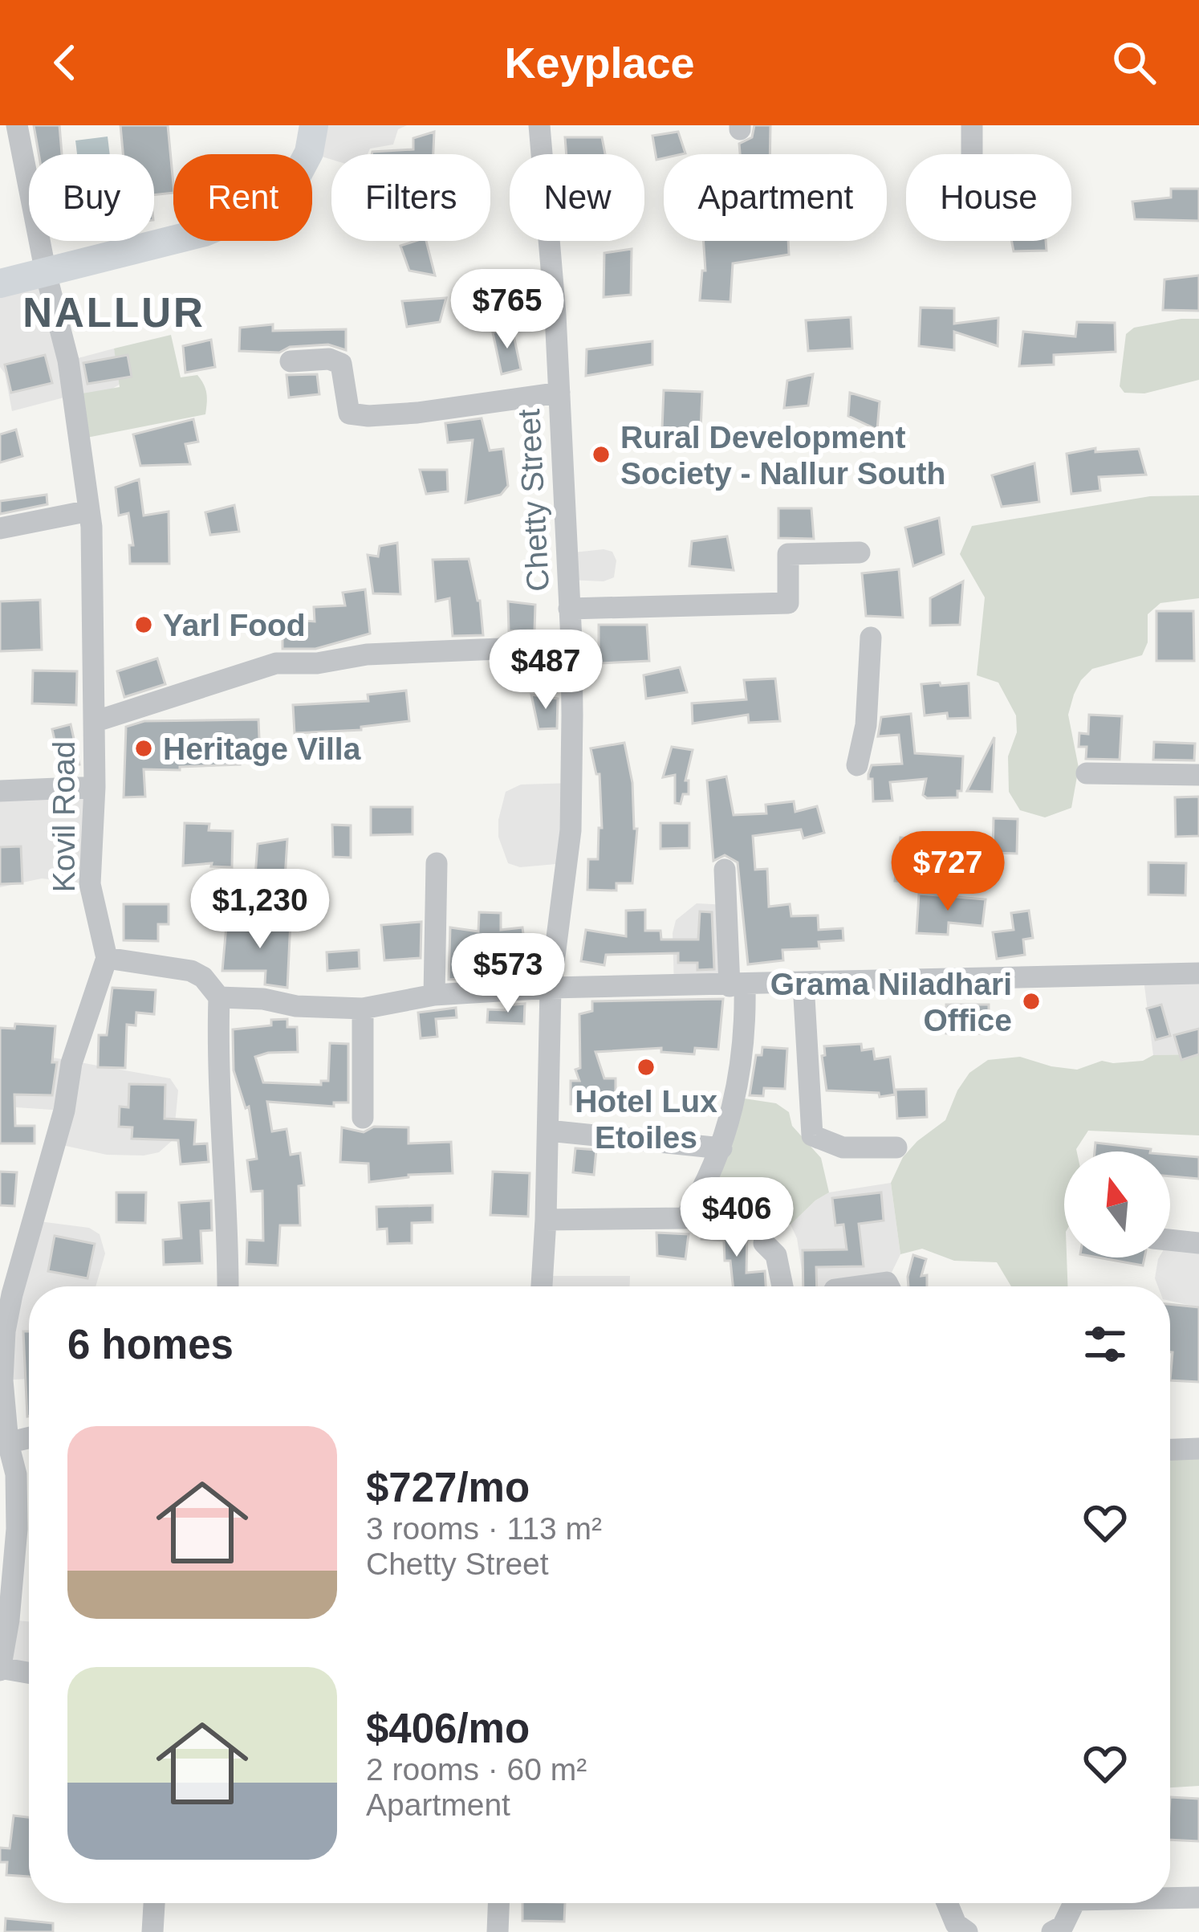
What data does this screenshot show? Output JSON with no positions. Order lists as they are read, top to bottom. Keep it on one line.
{"streets":{"street":["Chetty Street","Kovil Road"]},"districts":["NALLUR"],"places":["Rural Development Society - Nallur South","Yarl Food","Heritage Villa","Grama Niladhari Office","Hotel Lux Etoiles"],"north":"top","page":{"header":"Keyplace","chip":["Buy","Rent","Filters","New","Apartment","House"],"price":["$765","$487","$727","$1,230","$573","$406"],"heading":"6 homes","list":[{"name":"$727/mo","note":"3 rooms · 113 m² · Chetty Street"},{"name":"$406/mo","note":"2 rooms · 60 m² · Apartment"}]}}
